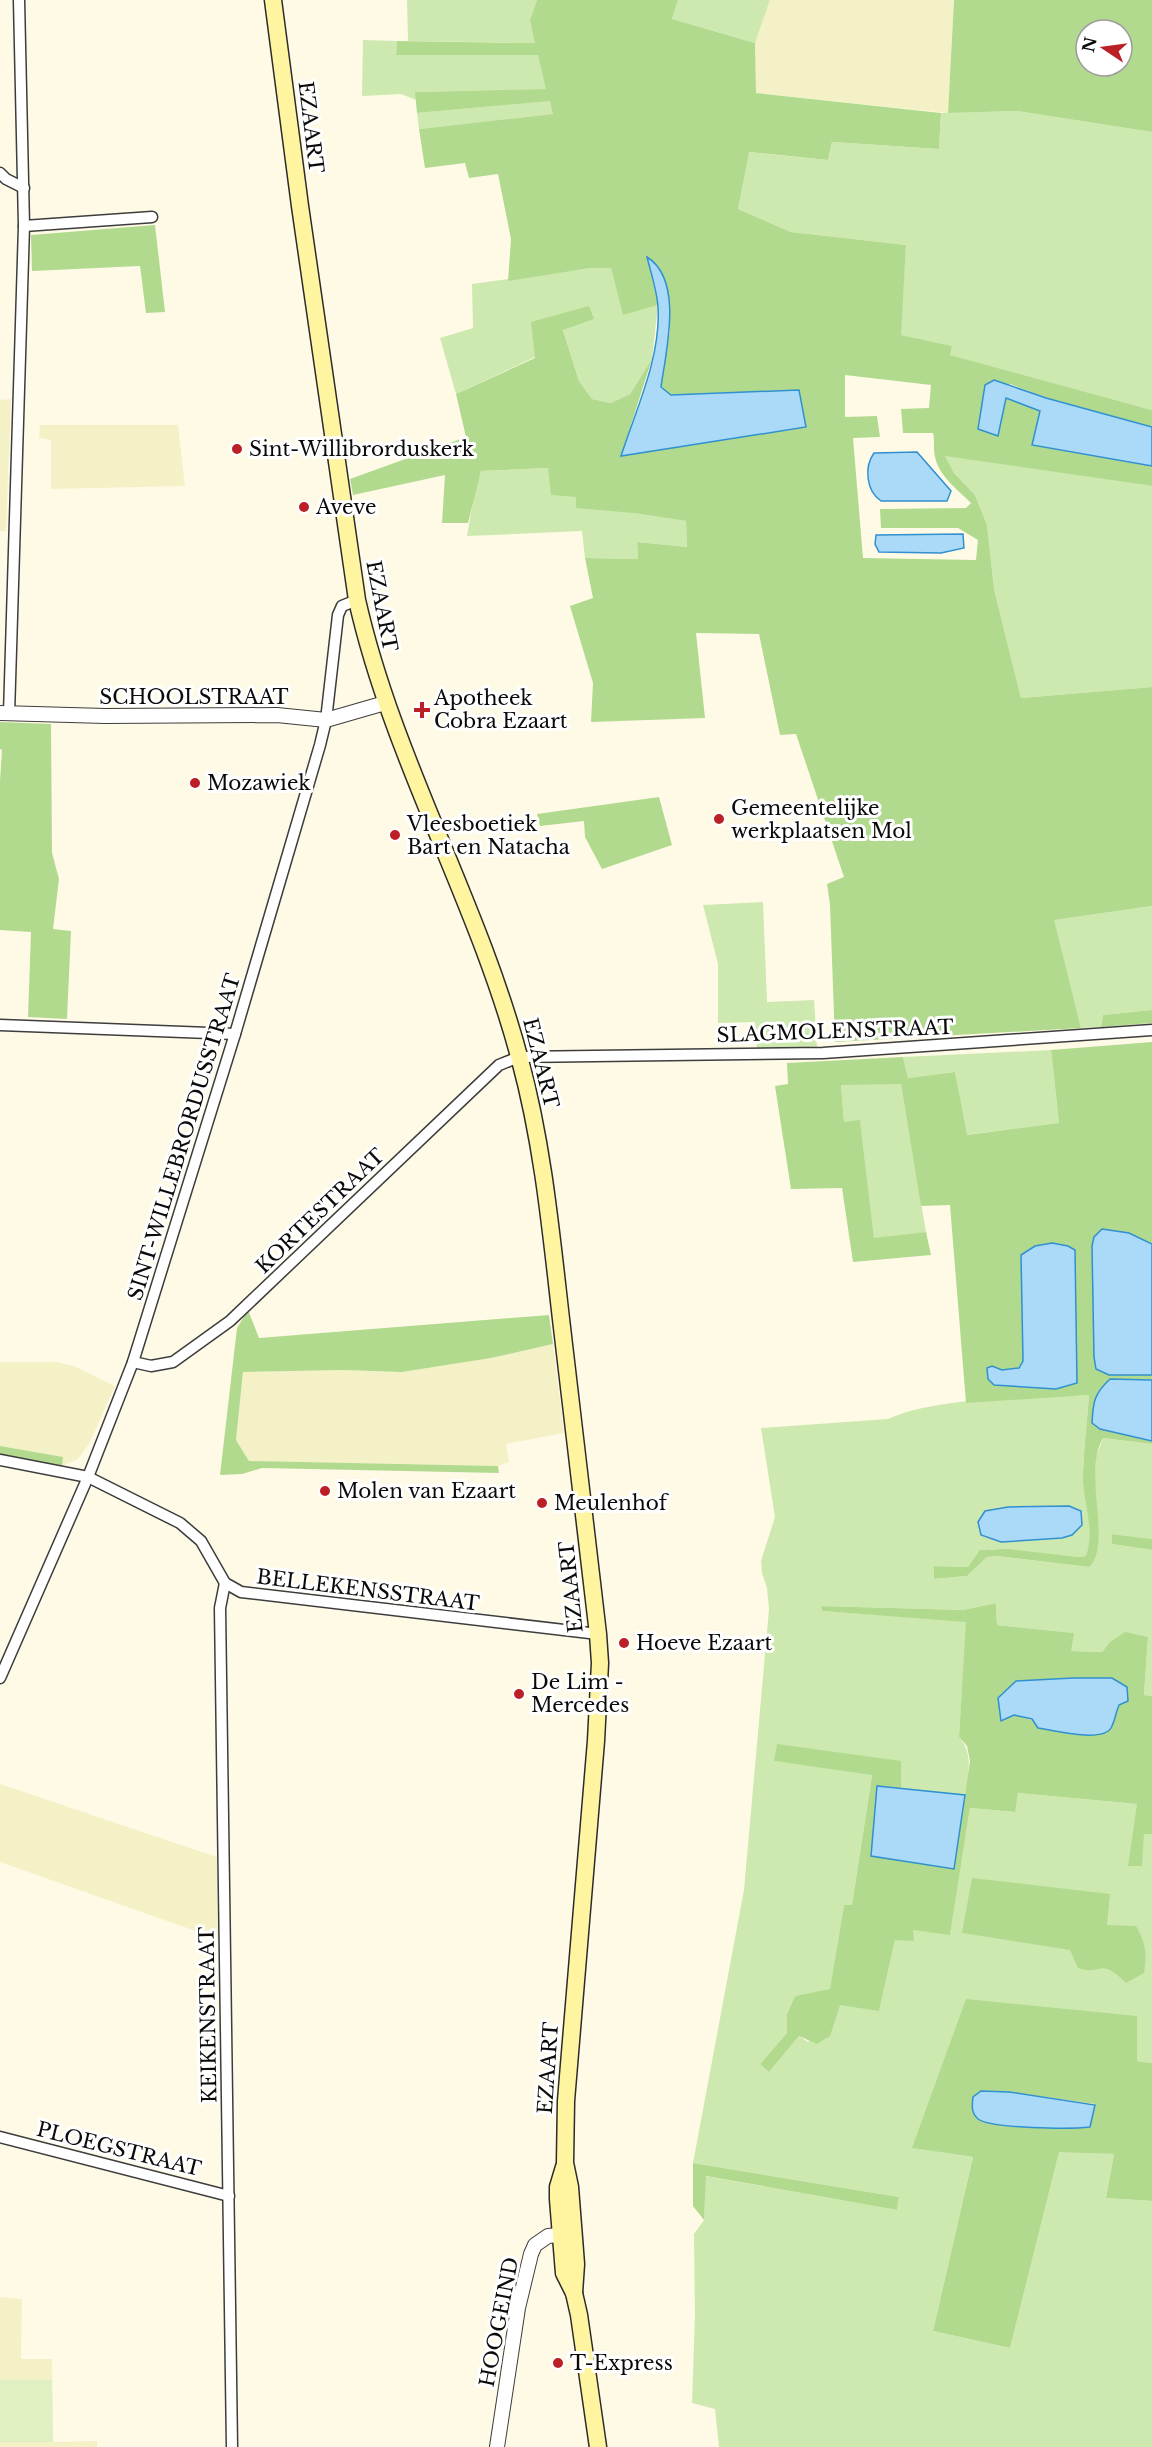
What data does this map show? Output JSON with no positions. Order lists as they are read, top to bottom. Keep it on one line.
{"streets":{"main road":["EZAART"],"street":["SCHOOLSTRAAT","SLAGMOLENSTRAAT","SINT-WILLEBRORDUSSTRAAT","KORTESTRAAT","BELLEKENSSTRAAT","KEIKENSTRAAT","PLOEGSTRAAT","HOOGEIND"]},"crossings":[["EZAART","SCHOOLSTRAAT"],["EZAART","SLAGMOLENSTRAAT"],["EZAART","SINT-WILLEBRORDUSSTRAAT"],["EZAART","KORTESTRAAT"],["EZAART","BELLEKENSSTRAAT"],["EZAART","HOOGEIND"],["SCHOOLSTRAAT","SINT-WILLEBRORDUSSTRAAT"],["SLAGMOLENSTRAAT","KORTESTRAAT"],["SINT-WILLEBRORDUSSTRAAT","KORTESTRAAT"],["BELLEKENSSTRAAT","KEIKENSTRAAT"],["KEIKENSTRAAT","PLOEGSTRAAT"]],"places":{"other":["Sint-Willibrorduskerk","Aveve","Mozawiek","Gemeentelijke werkplaatsen Mol","Vleesboetiek Bart en Natacha","Molen van Ezaart","Meulenhof","Hoeve Ezaart","De Lim - Mercedes","T-Express"],"health":["Apotheek Cobra Ezaart"]},"north":"left"}
